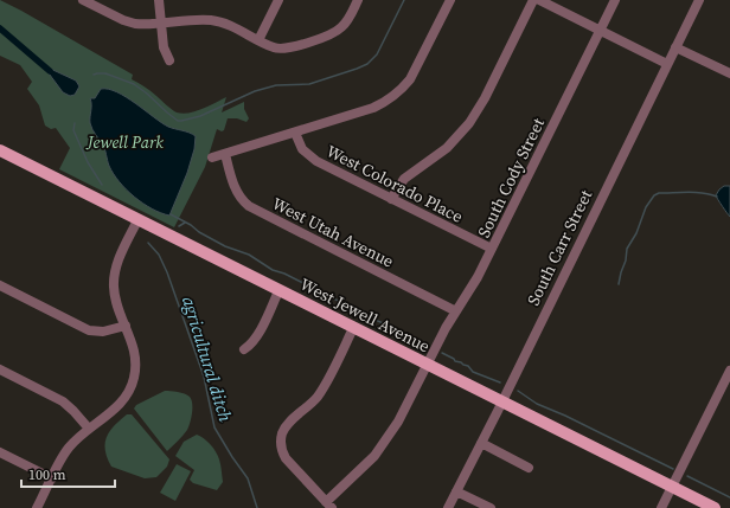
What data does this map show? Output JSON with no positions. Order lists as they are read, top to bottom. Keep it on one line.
{"streets":{"main road":["West Jewell Avenue"],"street":["South Cody Street","West Colorado Place","West Utah Avenue","South Carr Street"]},"crossings":[["South Cody Street","West Colorado Place"],["South Cody Street","West Utah Avenue"],["South Cody Street","West Jewell Avenue"],["South Carr Street","West Jewell Avenue"]],"water":["agricultural ditch"],"parks":["Jewell Park"],"scale_bar":"100 m"}
